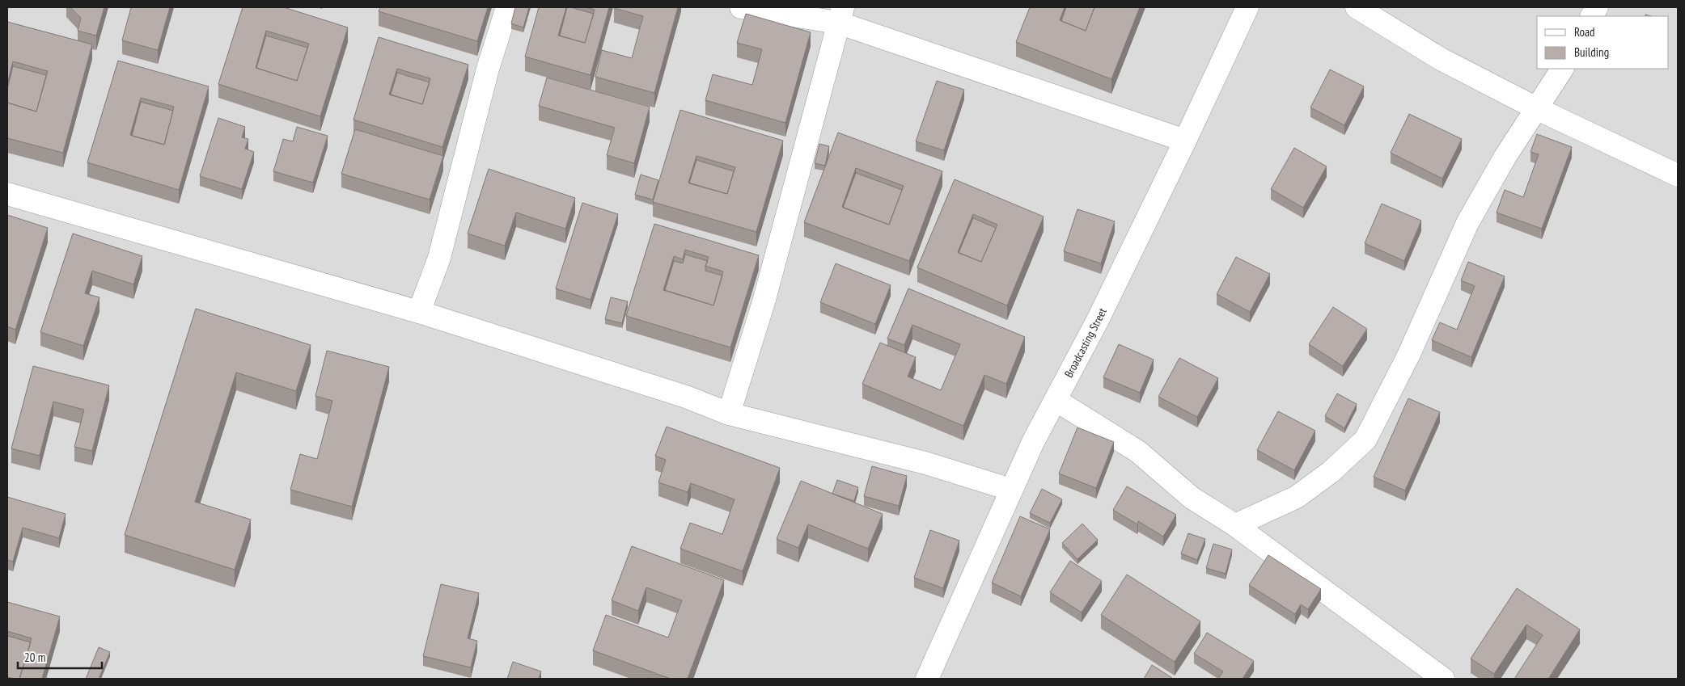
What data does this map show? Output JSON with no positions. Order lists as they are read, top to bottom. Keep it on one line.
{"streets":{"street":["Broadcasting Street"]},"legend":["Road","Building"],"scale_bar":"20 m"}
